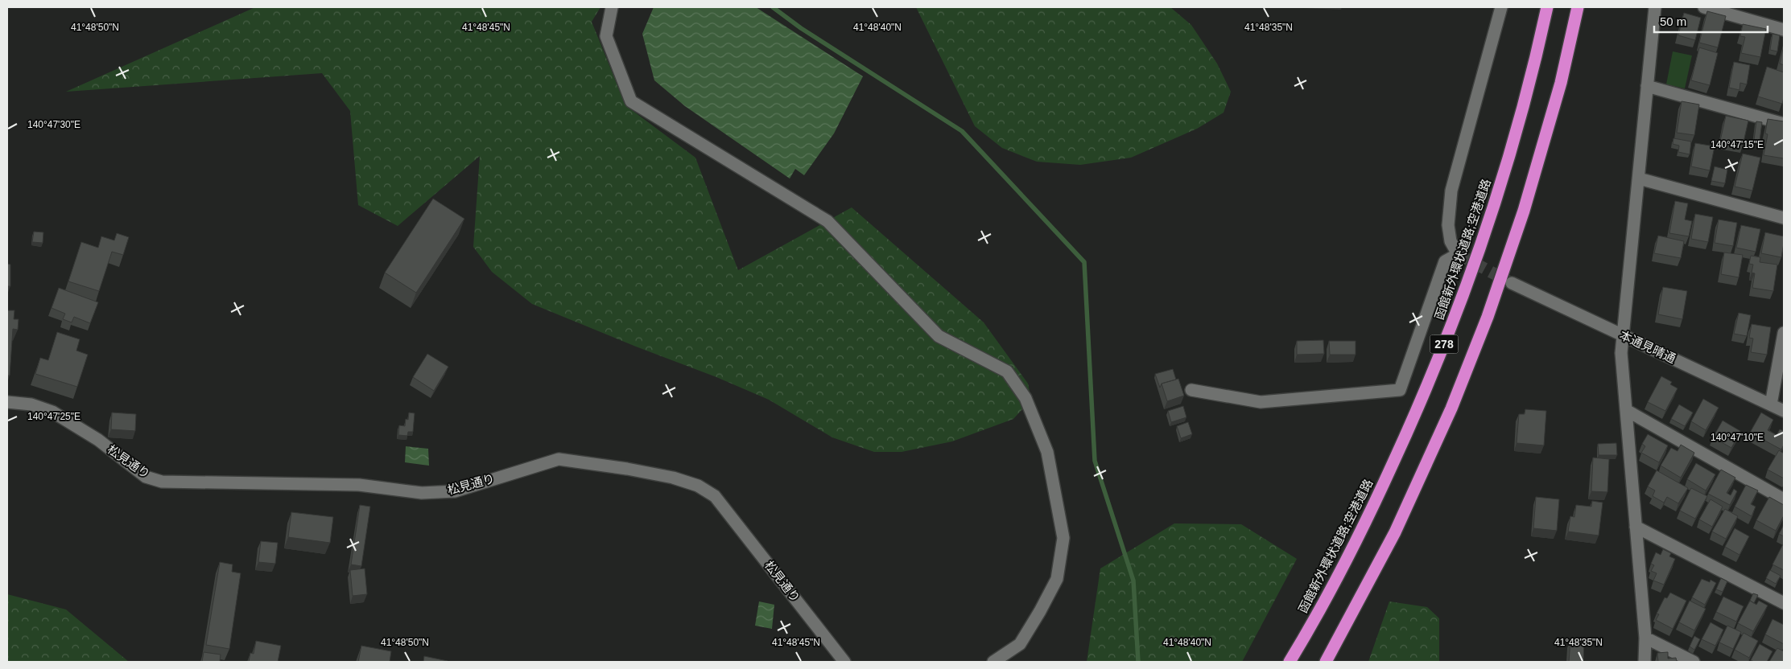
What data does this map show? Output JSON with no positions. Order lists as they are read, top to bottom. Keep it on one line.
{"streets":{"highway":["函館新外環状道路;空港道路","278"],"street":["本通見晴通","松見通り"]},"scale_bar":"50 m","coordinates":["41°48'50\"N","41°48'45\"N","41°48'40\"N","41°48'35\"N","140°47'30\"E","140°47'15\"E","140°47'25\"E","140°47'10\"E"]}
